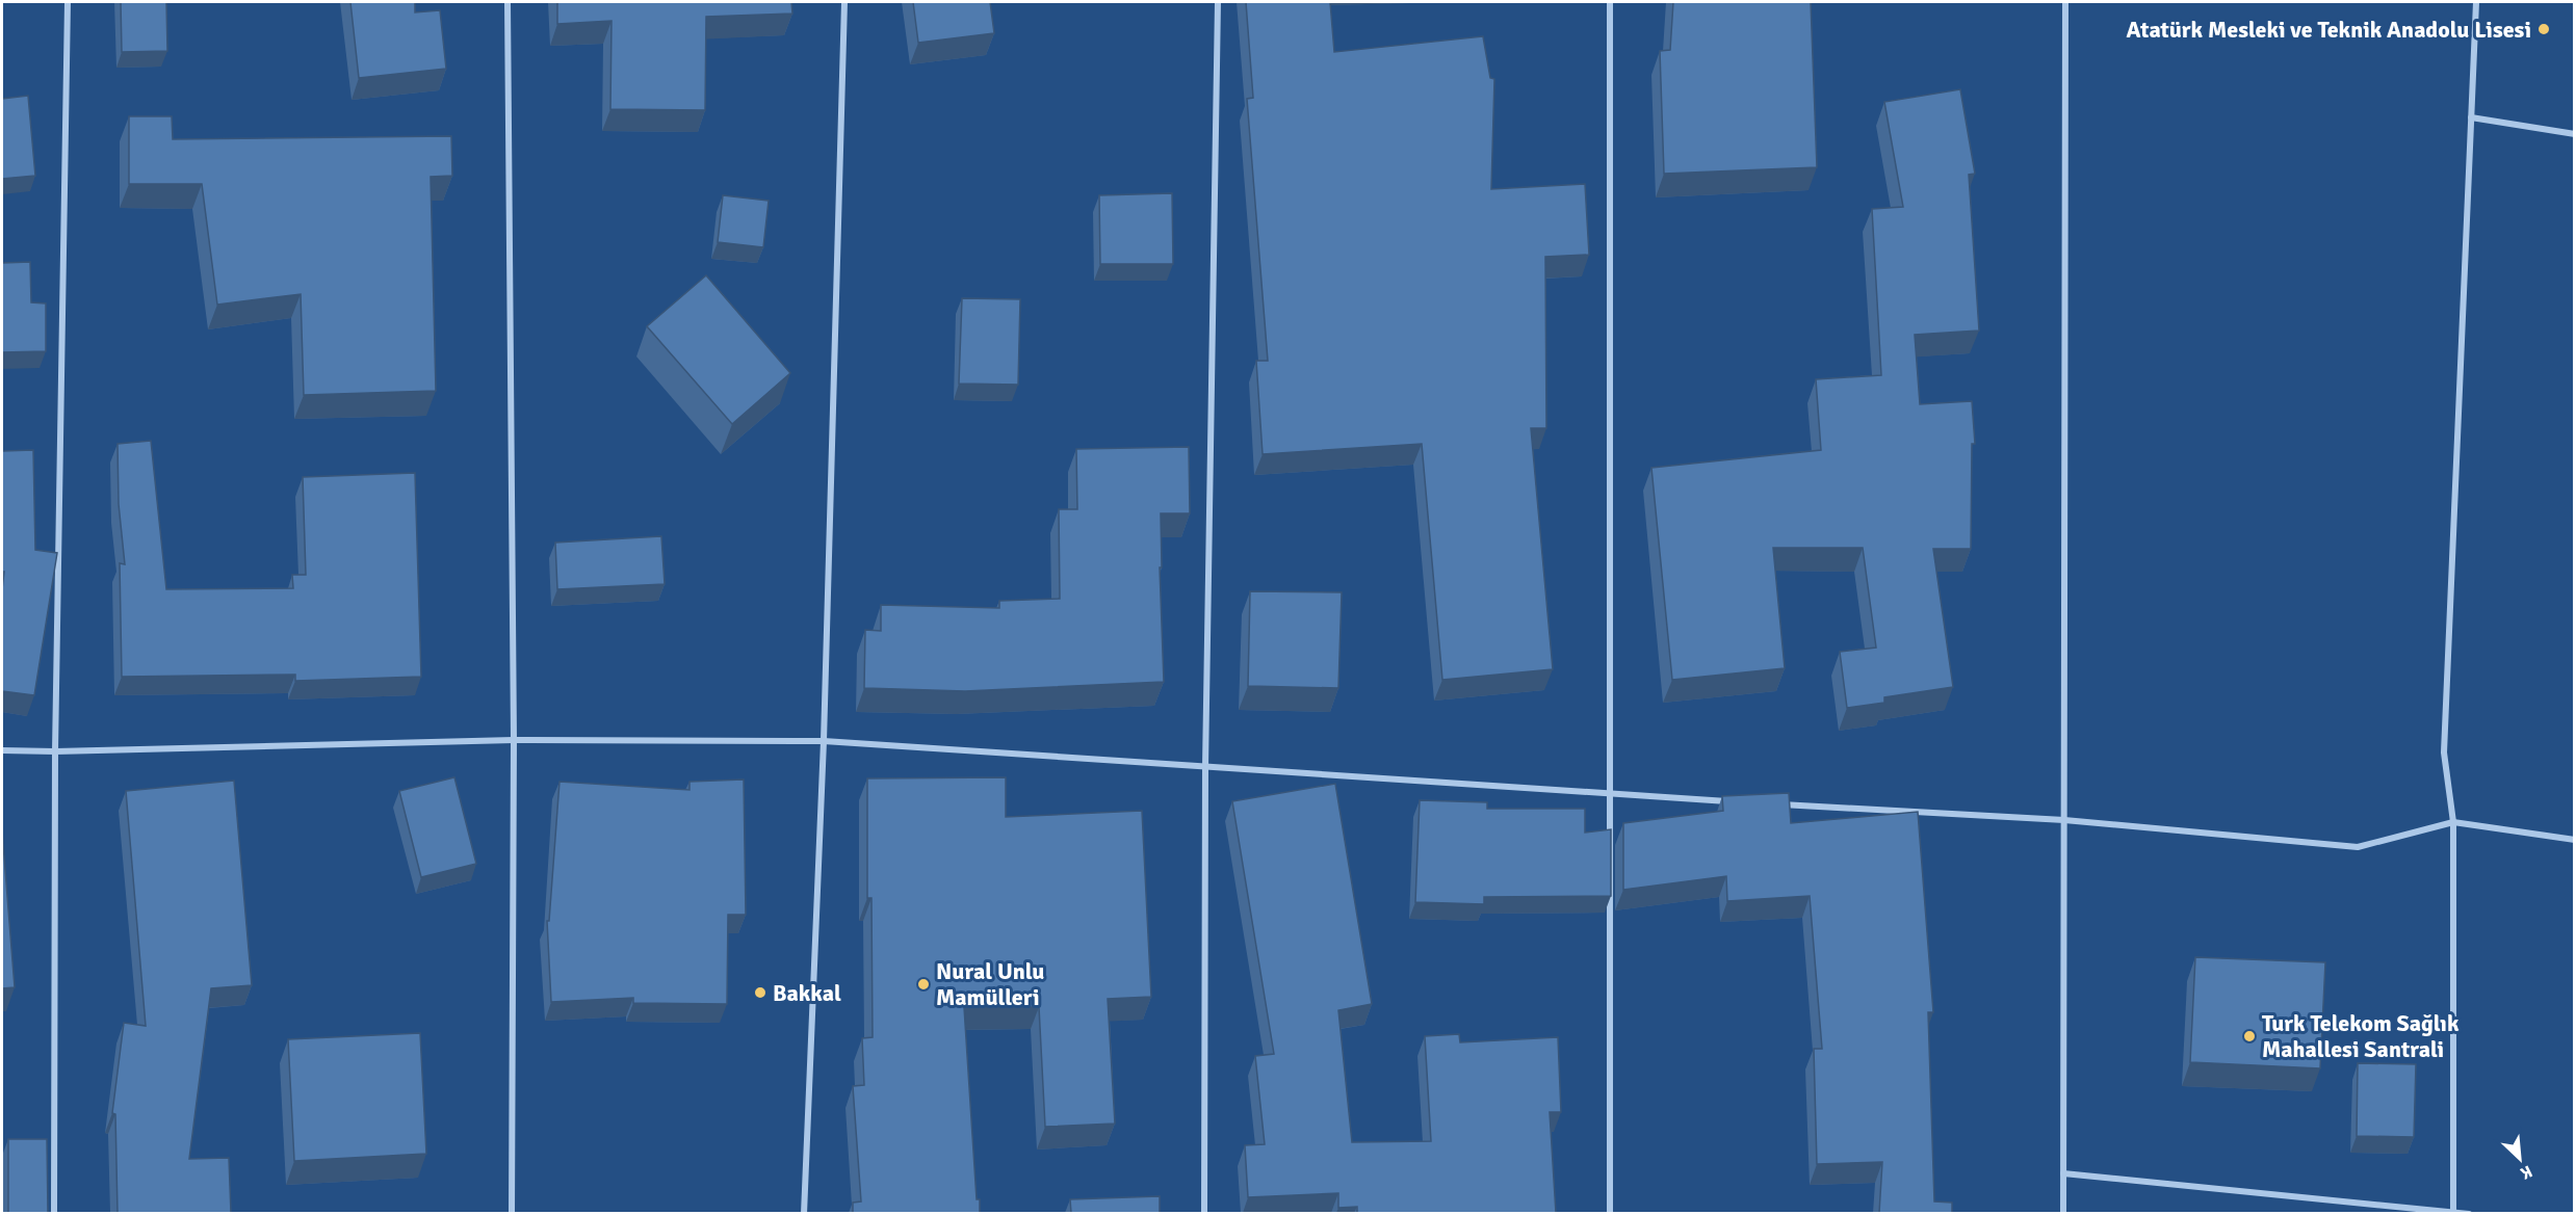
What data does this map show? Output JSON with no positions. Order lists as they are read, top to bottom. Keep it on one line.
{"places":["Atatürk Mesleki ve Teknik Anadolu Lisesi","Nural Unlu Mamülleri","Bakkal","Turk Telekom Sağlık Mahallesi Santrali"],"north":"bottom right"}
